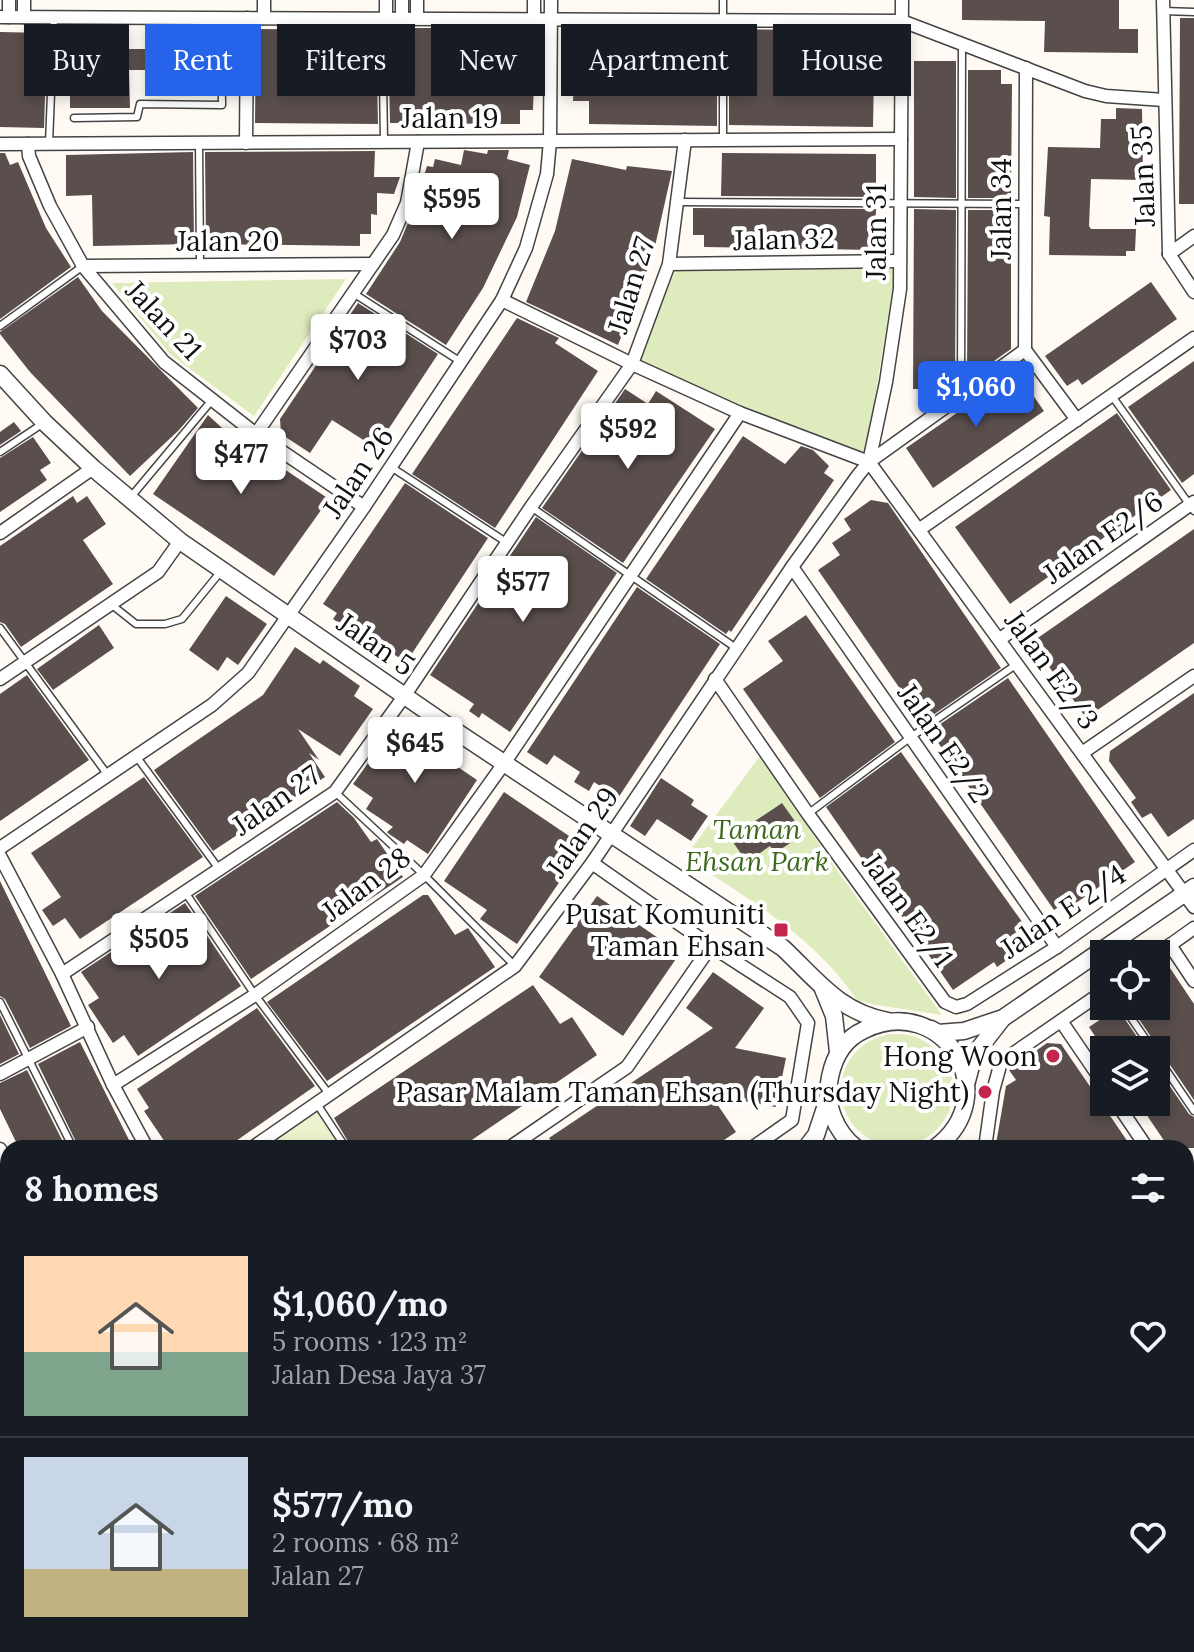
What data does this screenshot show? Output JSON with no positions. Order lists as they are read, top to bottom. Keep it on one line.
{"streets":{"street":["Jalan 19","Jalan 35","Jalan 34","Jalan 31","Jalan 32","Jalan 20","Jalan 27","Jalan 21","Jalan 26","Jalan E2/6","Jalan 5","Jalan E2/3","Jalan E2/2","Jalan 29","Jalan 28","Jalan E2/1","Jalan E 2/4"]},"crossings":[["Jalan 19","Jalan 31"],["Jalan 19","Jalan 27"],["Jalan 19","Jalan 21"],["Jalan 19","Jalan 26"],["Jalan 31","Jalan 32"],["Jalan 31","Jalan E2/3"],["Jalan 31","Jalan 29"],["Jalan 32","Jalan 27"],["Jalan 20","Jalan 21"],["Jalan 27","Jalan 5"],["Jalan 21","Jalan 26"],["Jalan 26","Jalan 5"],["Jalan E2/6","Jalan E2/3"],["Jalan 5","Jalan 29"],["Jalan 5","Jalan 28"],["Jalan E2/3","Jalan 29"],["Jalan E2/3","Jalan E 2/4"],["Jalan E2/2","Jalan 29"],["Jalan E2/2","Jalan E 2/4"],["Jalan 29","Jalan E2/1"],["Jalan E2/1","Jalan E 2/4"]],"parks":["Taman Ehsan Park"],"places":{"transit":["Pusat Komuniti Taman Ehsan"],"other":["Hong Woon","Pasar Malam Taman Ehsan (Thursday Night)"]},"page":{"chip":["Buy","Rent","Filters","New","Apartment","House"],"price":["$595","$703","$1,060","$592","$477","$577","$645","$505"],"heading":"8 homes","list":[{"name":"$1,060/mo","note":"5 rooms · 123 m² · Jalan Desa Jaya 37"},{"name":"$577/mo","note":"2 rooms · 68 m² · Jalan 27"}]}}
